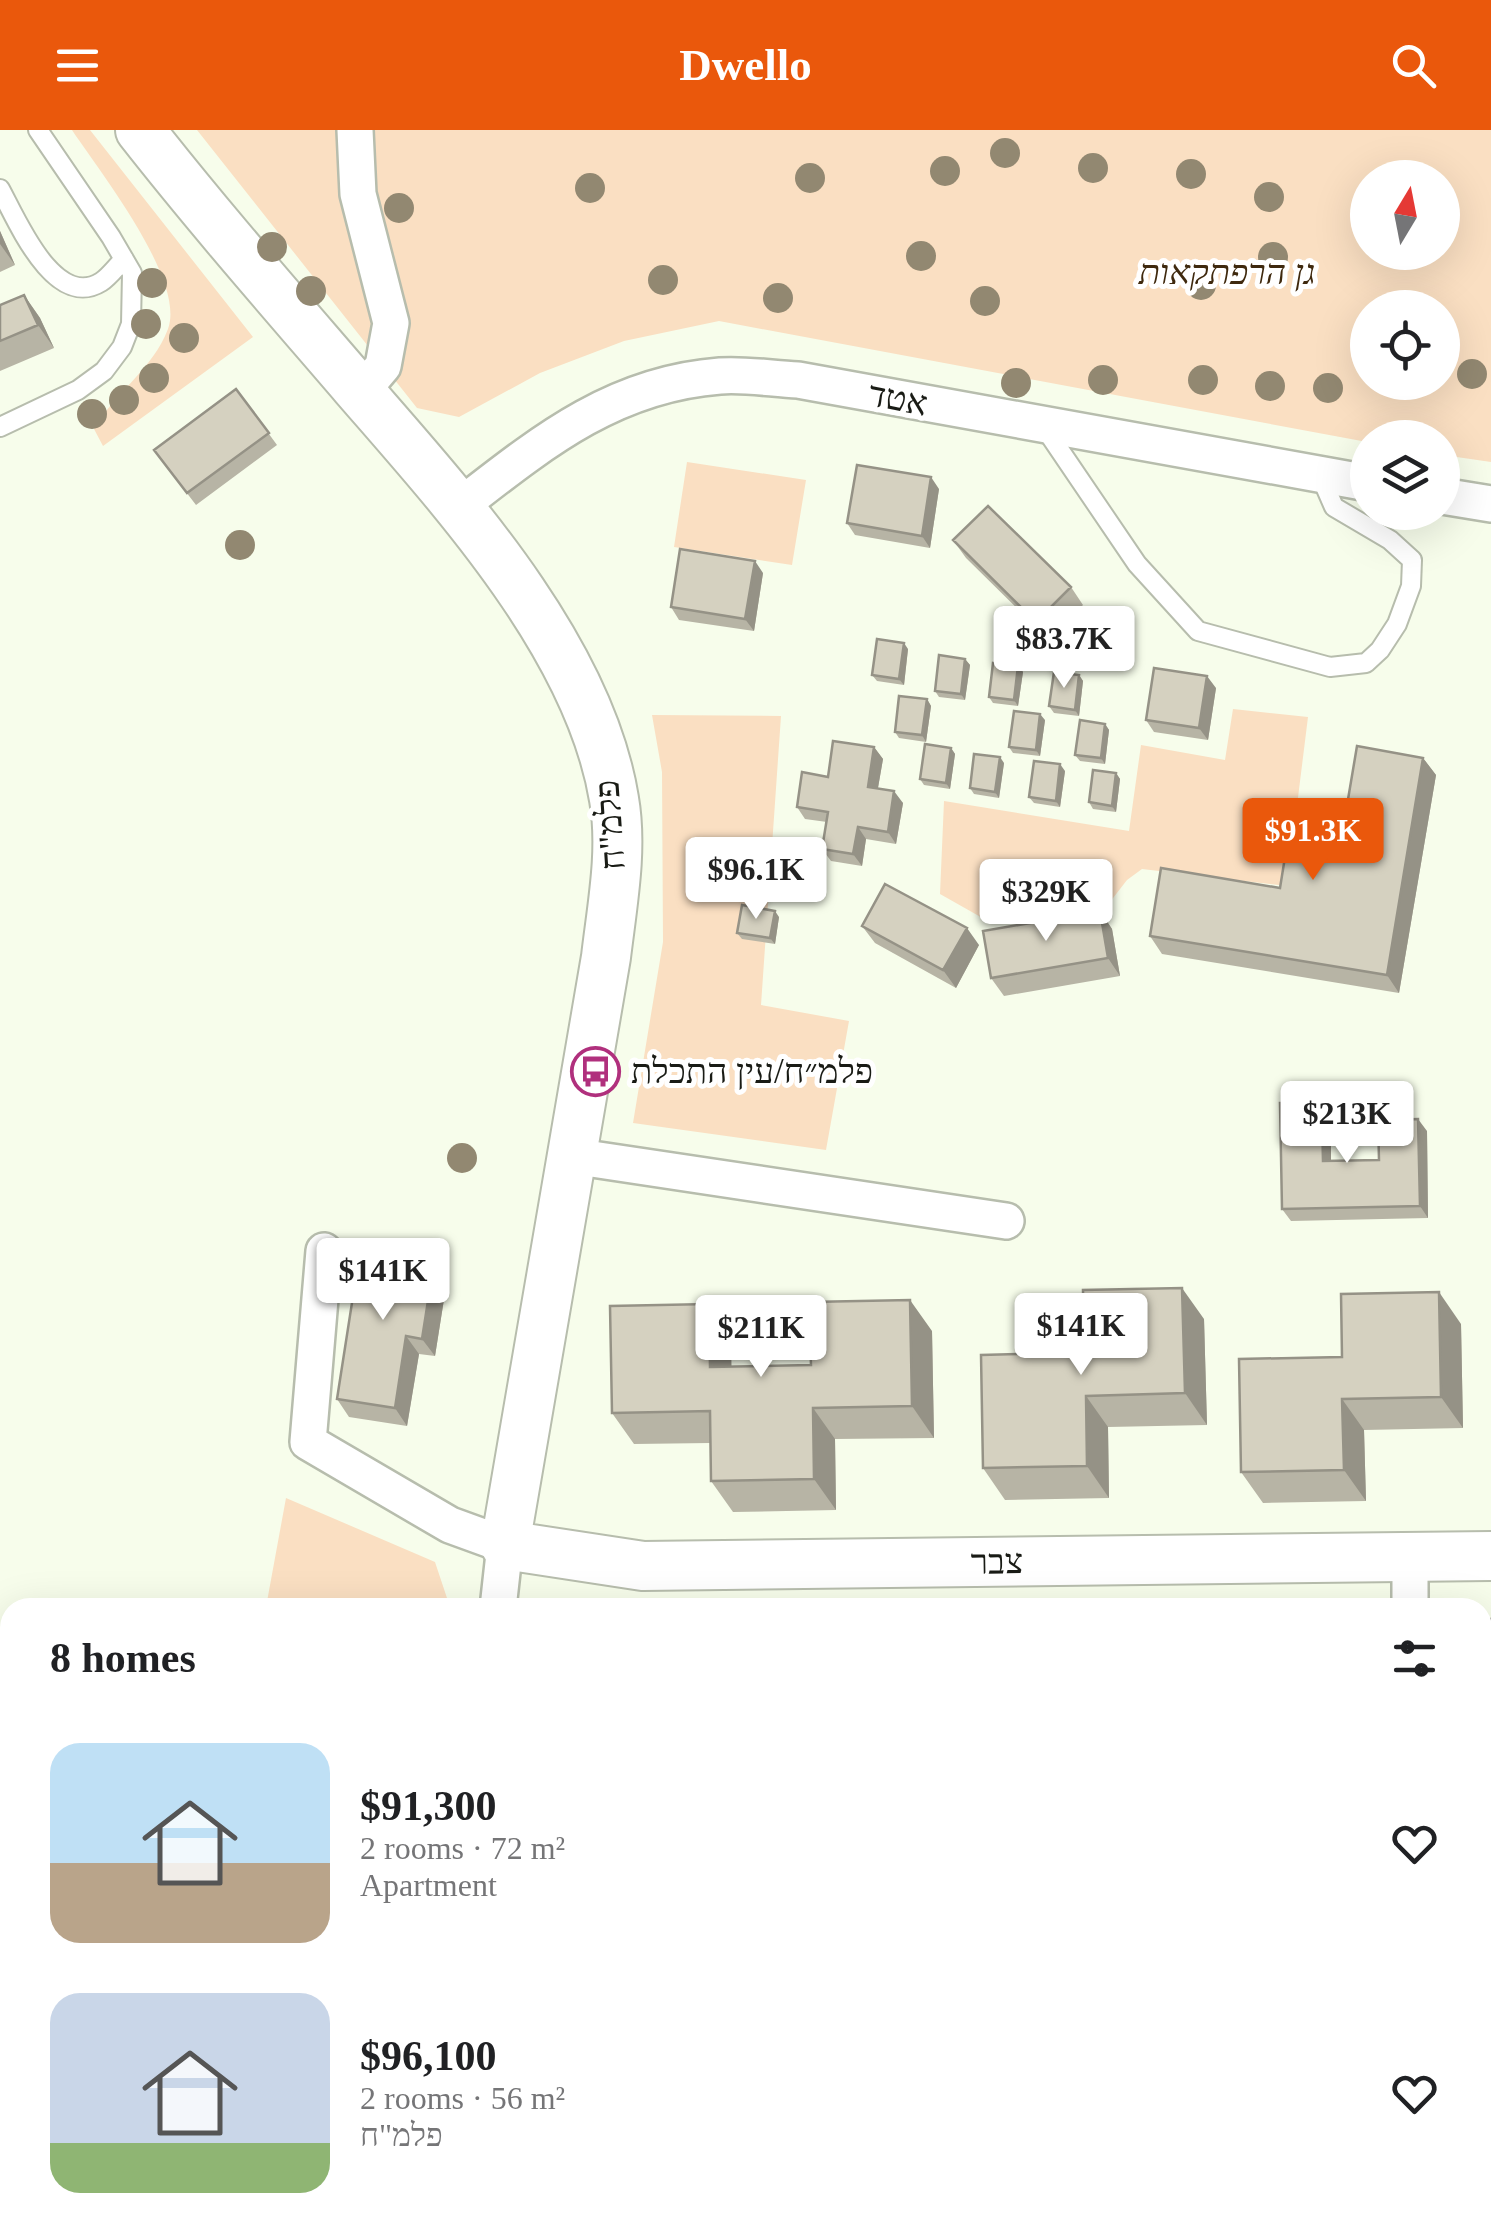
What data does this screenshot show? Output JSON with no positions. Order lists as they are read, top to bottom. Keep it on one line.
{"streets":{"street":["אטד","פלמ\"ח","צבר"]},"crossings":[["אטד","פלמ\"ח"],["פלמ\"ח","צבר"]],"parks":["גן הרפתקאות"],"places":{"bus stop":["פלמ״ח/עין התכלת"]},"north":"top","page":{"header":"Dwello","price":["$83.7K","$91.3K","$96.1K","$329K","$213K","$141K","$141K","$211K"],"heading":"8 homes","list":[{"name":"$91,300","note":"2 rooms · 72 m² · Apartment"},{"name":"$96,100","note":"2 rooms · 56 m² · פלמ\"ח"}]}}
